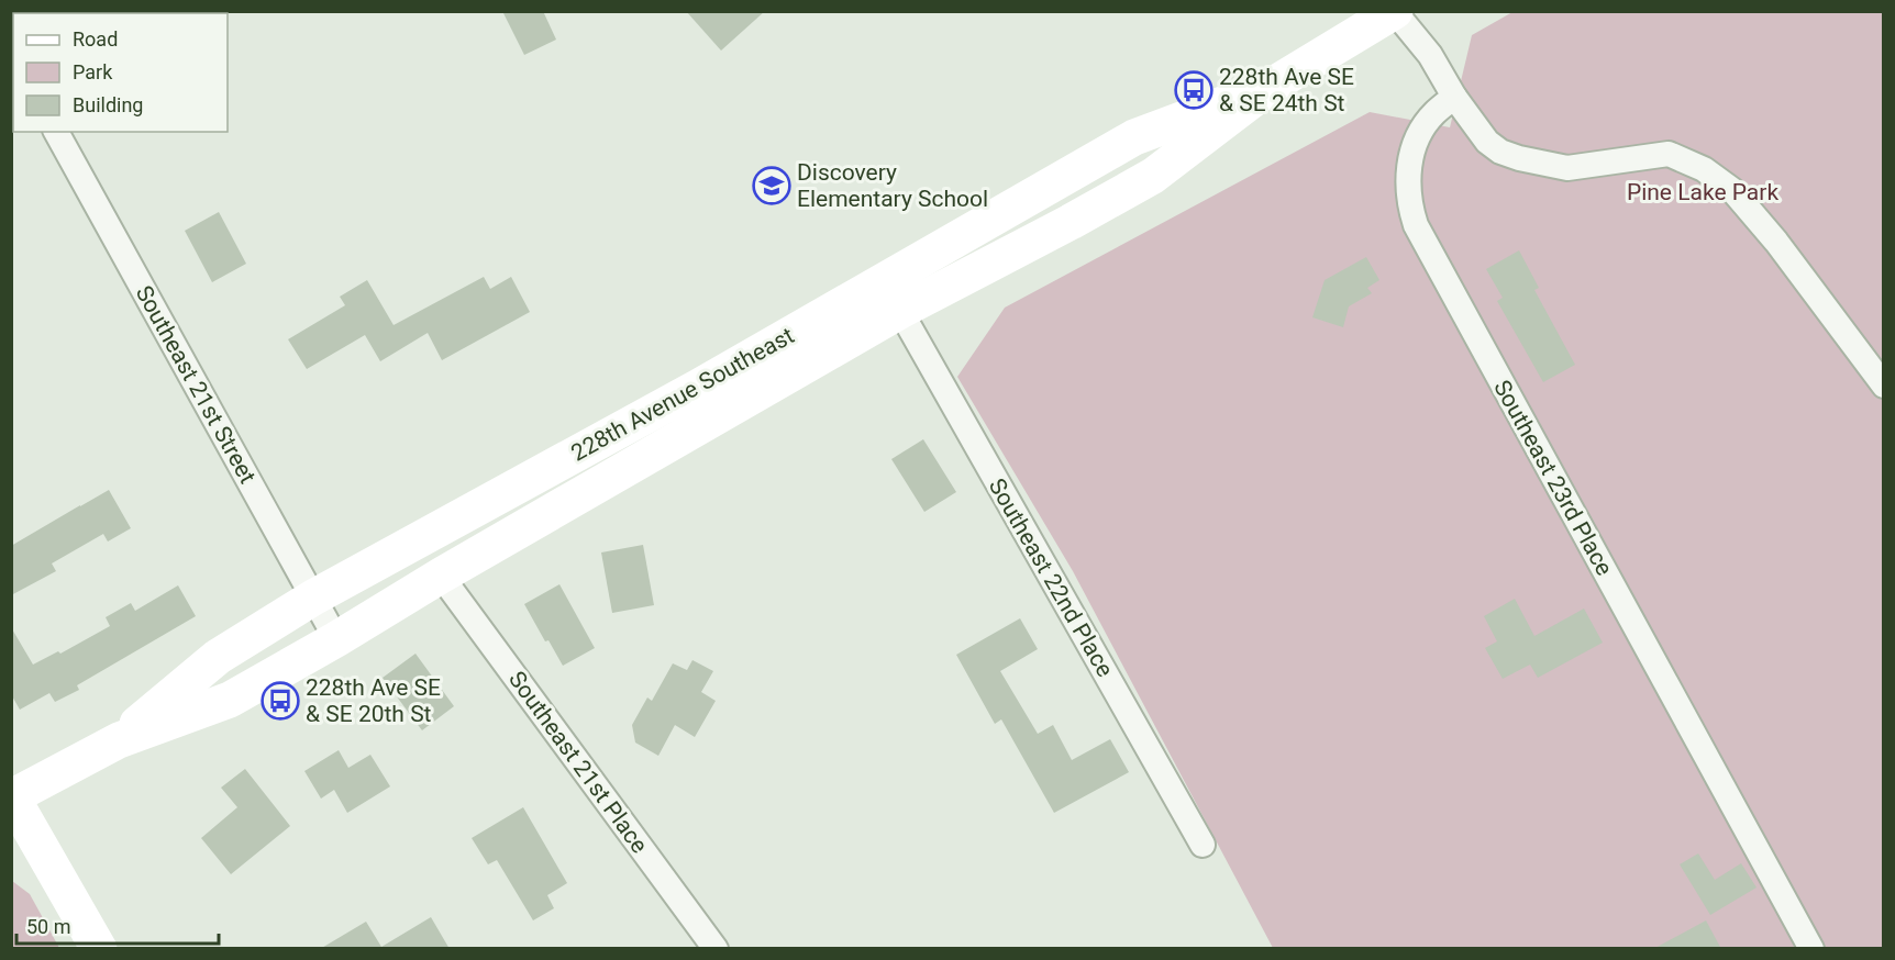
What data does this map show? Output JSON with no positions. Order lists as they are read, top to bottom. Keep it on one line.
{"streets":{"main road":["228th Avenue Southeast"],"street":["Southeast 21st Street","Southeast 23rd Place","Southeast 22nd Place","Southeast 21st Place"]},"crossings":[["Southeast 21st Street","228th Avenue Southeast"],["228th Avenue Southeast","Southeast 22nd Place"],["228th Avenue Southeast","Southeast 21st Place"]],"parks":["Pine Lake Park"],"places":{"bus stop":["228th Ave SE & SE 24th St","228th Ave SE & SE 20th St"],"school or university":["Discovery Elementary School"]},"legend":["Road","Park","Building"],"scale_bar":"50 m"}
